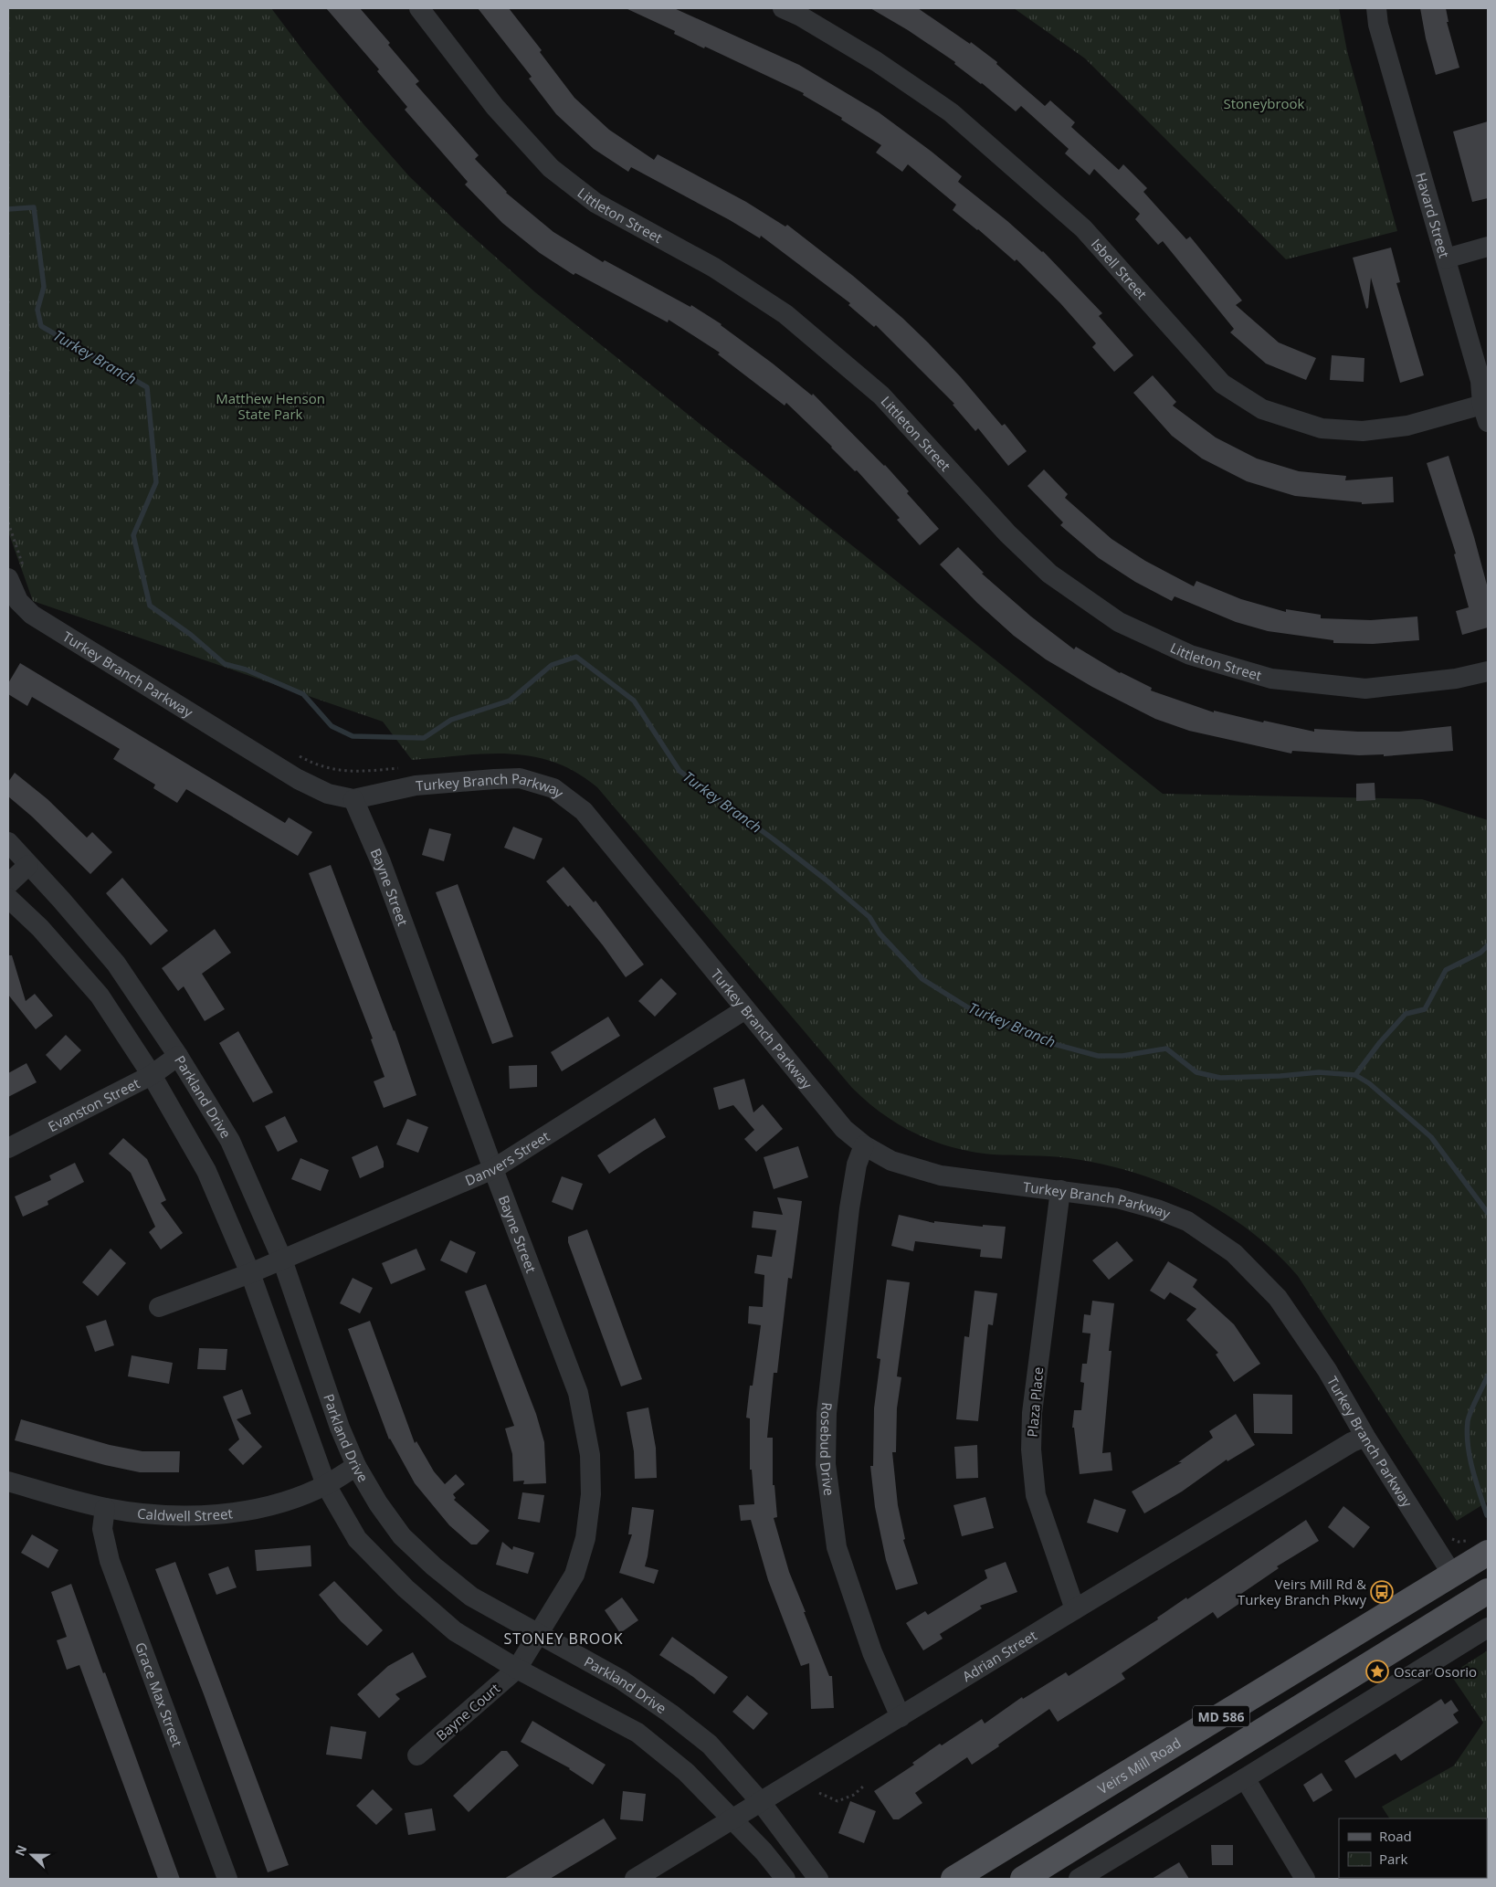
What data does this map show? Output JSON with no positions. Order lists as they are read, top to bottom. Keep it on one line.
{"streets":{"main road":["MD 586","Veirs Mill Road"],"street":["Littleton Street","Havard Street","Isbell Street","Turkey Branch Parkway","Bayne Street","Parkland Drive","Evanston Street","Danvers Street","Plaza Place","Rosebud Drive","Caldwell Street","Adrian Street","Grace Max Street","Bayne Court"]},"crossings":[["Havard Street","Isbell Street"],["Turkey Branch Parkway","Bayne Street"],["Turkey Branch Parkway","Danvers Street"],["Turkey Branch Parkway","Plaza Place"],["Turkey Branch Parkway","Rosebud Drive"],["Turkey Branch Parkway","Adrian Street"],["Turkey Branch Parkway","Veirs Mill Road"],["Bayne Street","Parkland Drive"],["Bayne Street","Danvers Street"],["Bayne Street","Bayne Court"],["Parkland Drive","Evanston Street"],["Parkland Drive","Danvers Street"],["Parkland Drive","Caldwell Street"],["Parkland Drive","Adrian Street"],["Plaza Place","Adrian Street"],["Rosebud Drive","Adrian Street"],["Caldwell Street","Grace Max Street"]],"districts":["STONEY BROOK"],"water":["Turkey Branch"],"parks":["Stoneybrook","Matthew Henson State Park"],"places":{"bus stop":["Veirs Mill Rd & Turkey Branch Pkwy"],"place":["Oscar Osorio"]},"legend":["Road","Park"],"north":"left"}
